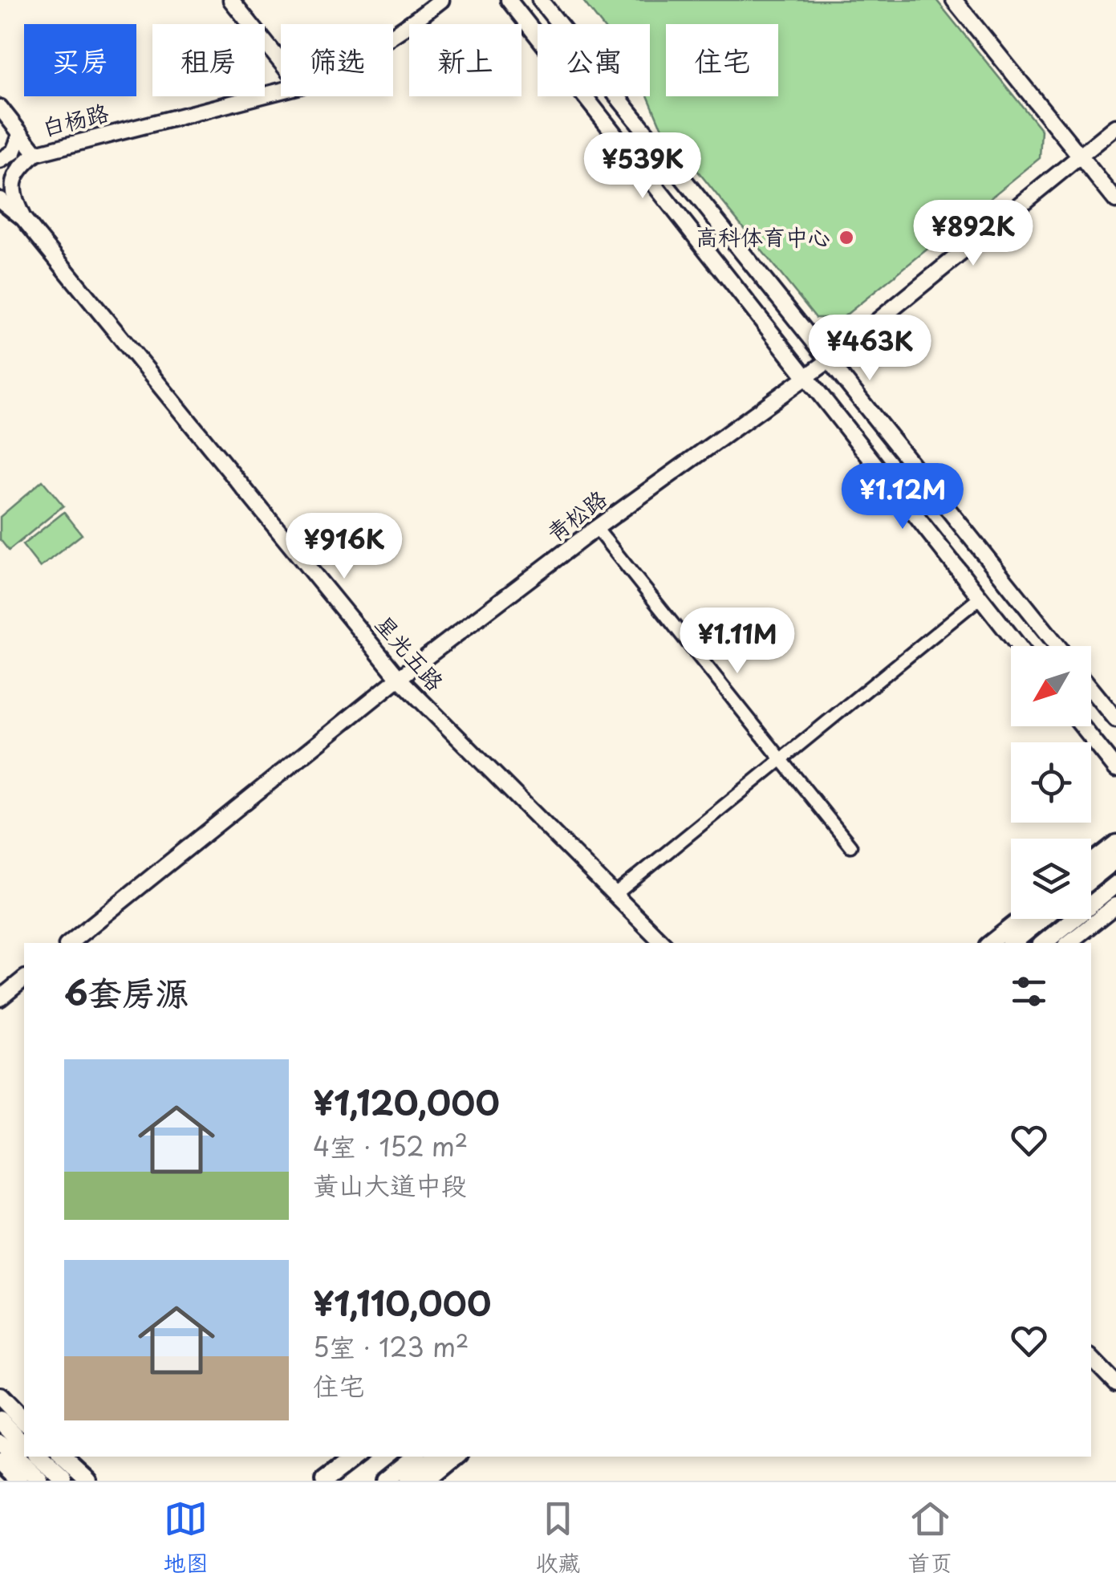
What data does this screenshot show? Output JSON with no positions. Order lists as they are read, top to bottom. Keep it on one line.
{"streets":{"street":["白杨路","青松路","星光五路"]},"crossings":[["白杨路","星光五路"],["青松路","星光五路"]],"places":["高科体育中心"],"north":"bottom left","page":{"chip":["买房","租房","筛选","新上","公寓","住宅"],"price":["¥539K","¥892K","¥463K","¥1.12M","¥916K","¥1.11M"],"heading":"6套房源","list":[{"name":"¥1,120,000","note":"4室 · 152 m² · 黄山大道中段"},{"name":"¥1,110,000","note":"5室 · 123 m² · 住宅"}],"tabs":["地图","收藏","首页"]}}
